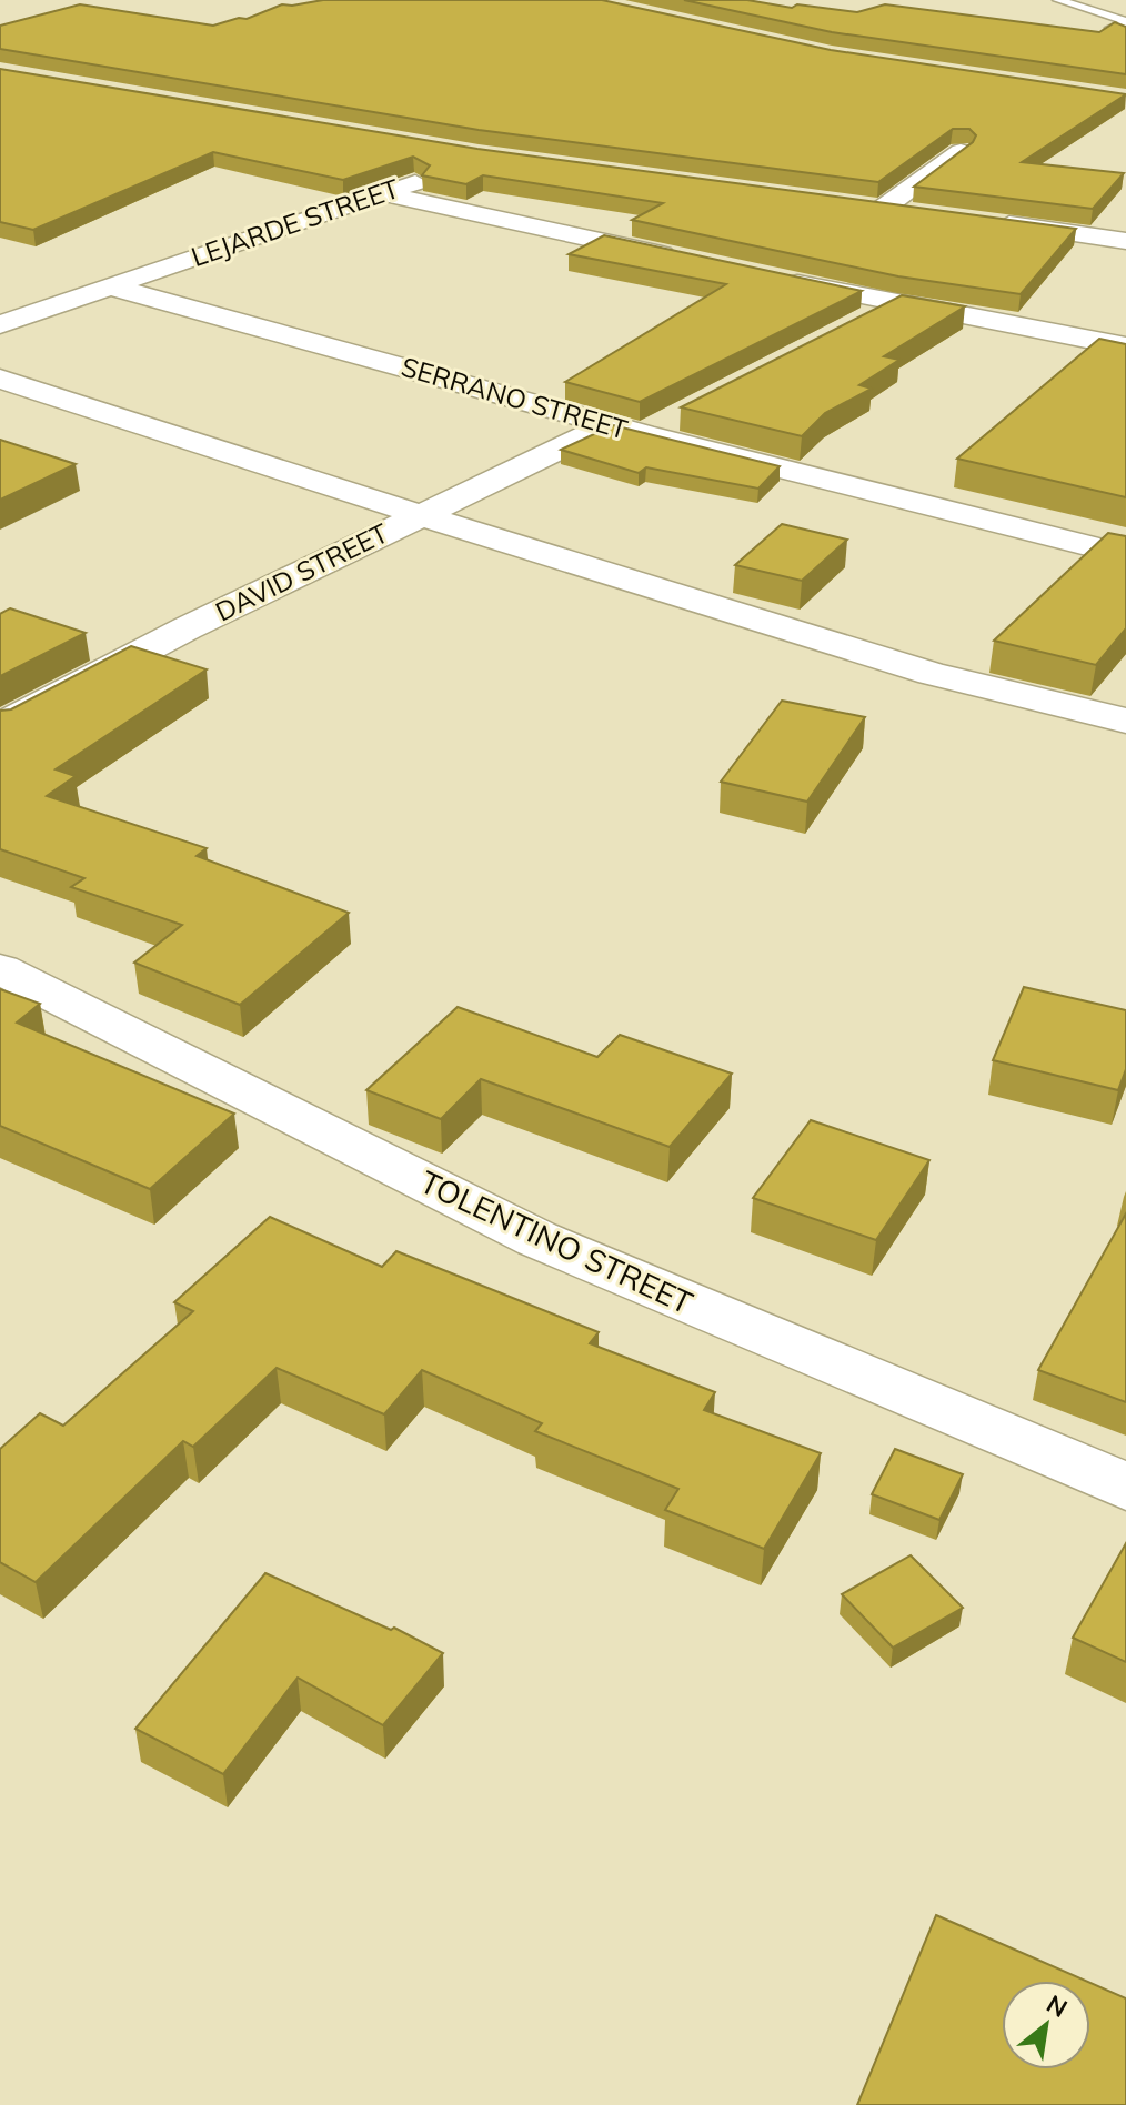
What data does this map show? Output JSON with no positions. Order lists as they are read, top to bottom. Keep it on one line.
{"streets":{"street":["LEJARDE STREET","SERRANO STREET","DAVID STREET","TOLENTINO STREET"]},"crossings":[["LEJARDE STREET","SERRANO STREET"],["SERRANO STREET","DAVID STREET"]],"north":"top right"}
